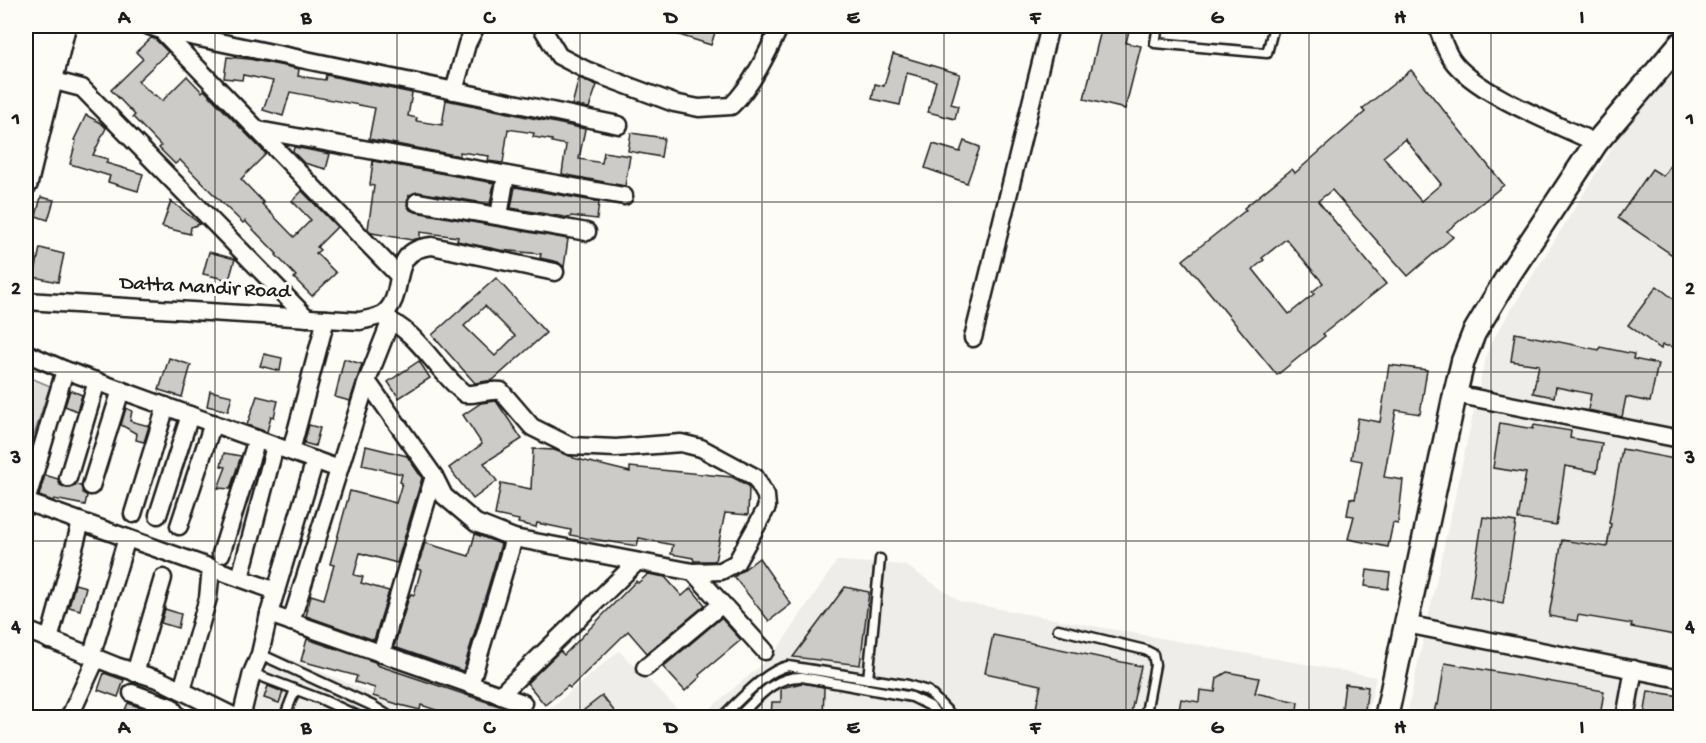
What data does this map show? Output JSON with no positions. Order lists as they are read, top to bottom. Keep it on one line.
{"streets":{"street":["Datta Mandir Road"]},"grid":{"columns":["A","B","C","D","E","F","G","H","I"],"rows":["1","2","3","4"]}}
